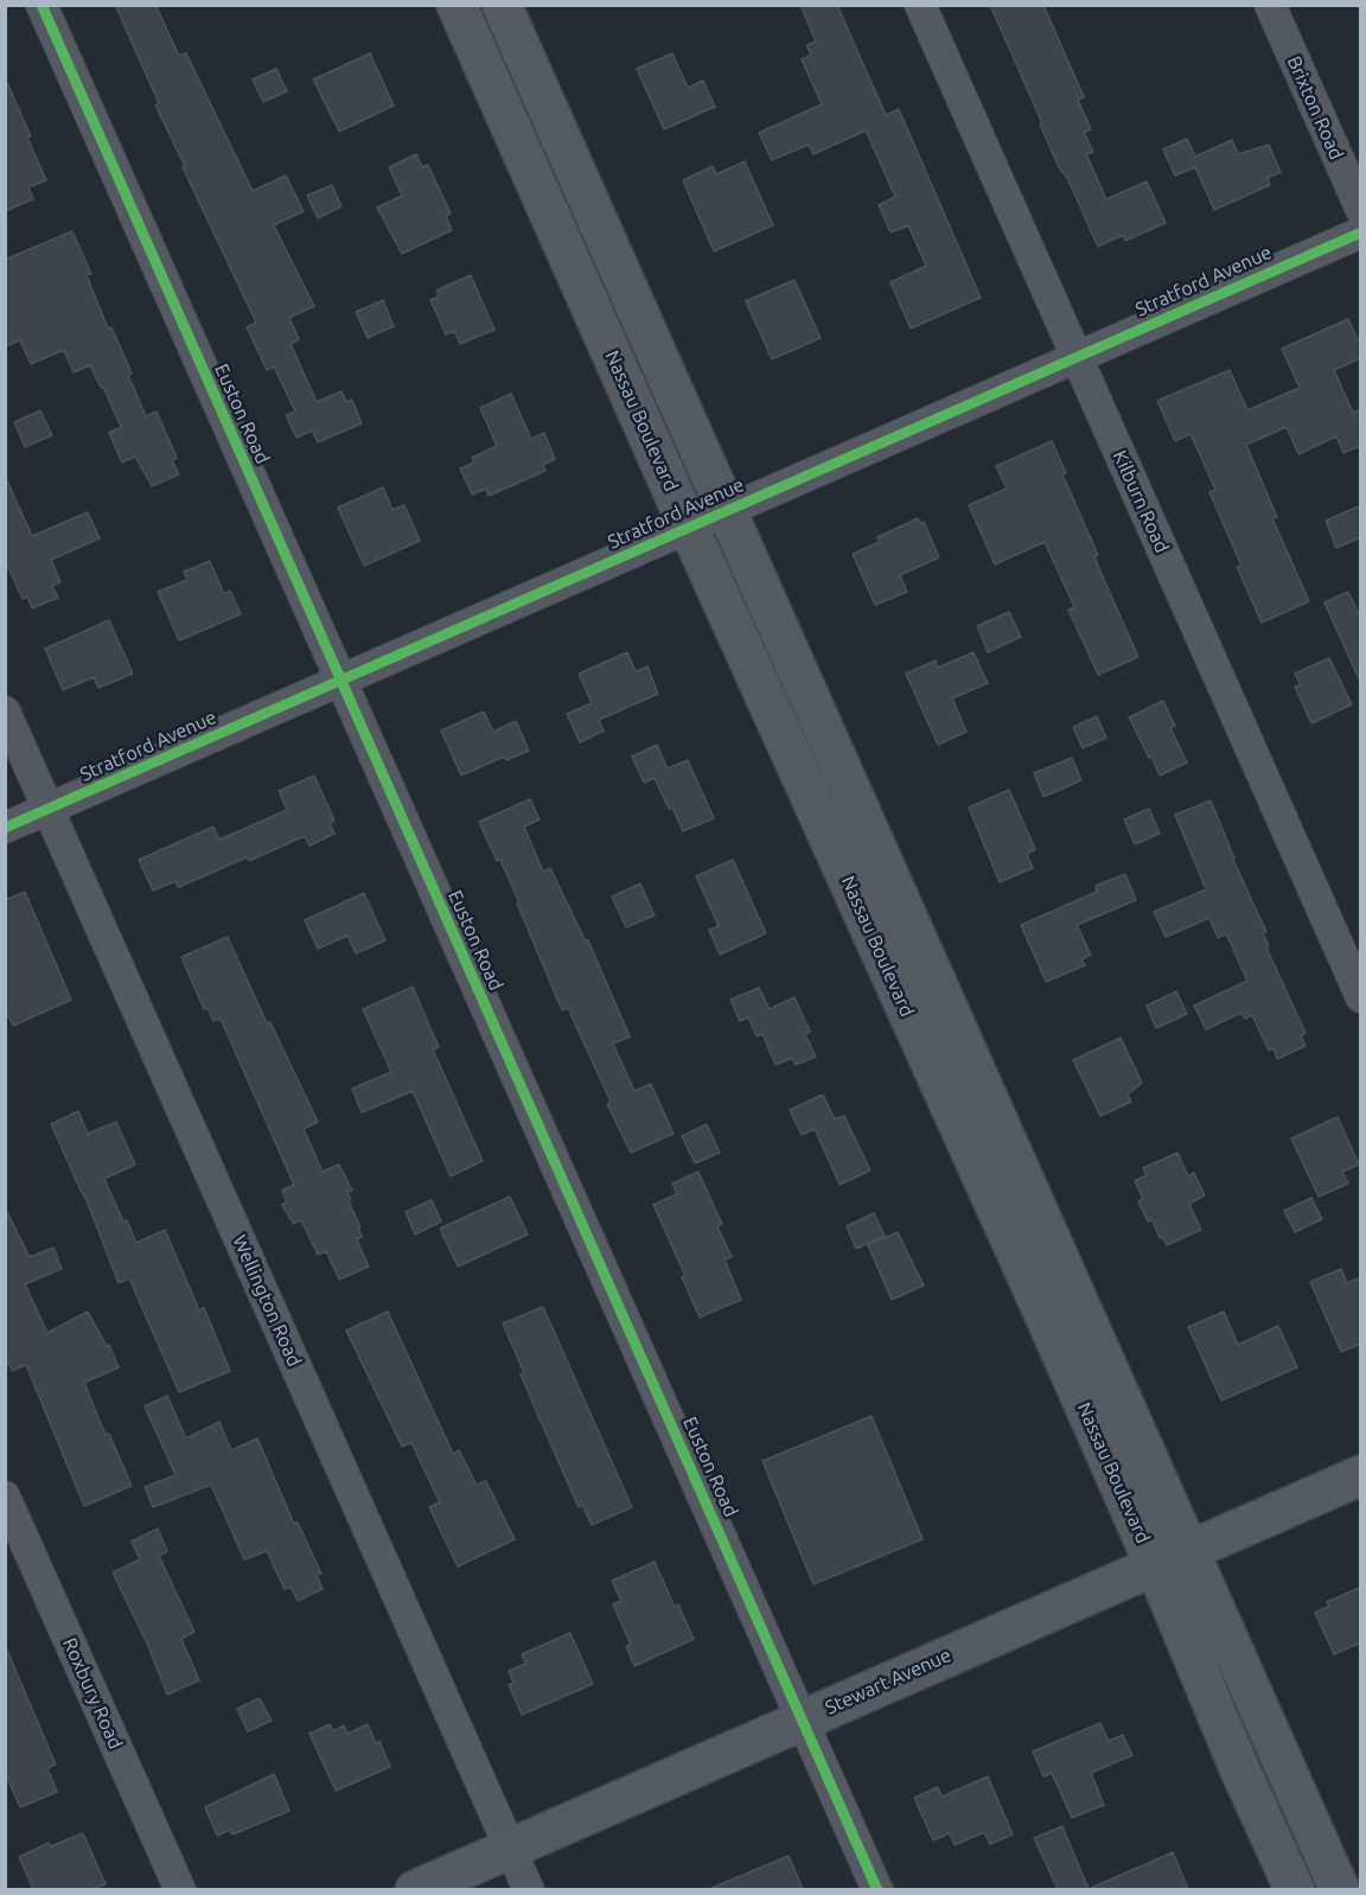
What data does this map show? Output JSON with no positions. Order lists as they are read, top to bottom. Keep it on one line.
{"streets":{"main road":["Nassau Boulevard","Stewart Avenue"],"street":["Brixton Road","Stratford Avenue","Euston Road","Kilburn Road","Wellington Road","Roxbury Road"]},"crossings":[["Stratford Avenue","Euston Road"],["Stratford Avenue","Nassau Boulevard"],["Stratford Avenue","Kilburn Road"],["Stratford Avenue","Wellington Road"],["Euston Road","Stewart Avenue"],["Nassau Boulevard","Stewart Avenue"],["Wellington Road","Stewart Avenue"]]}
